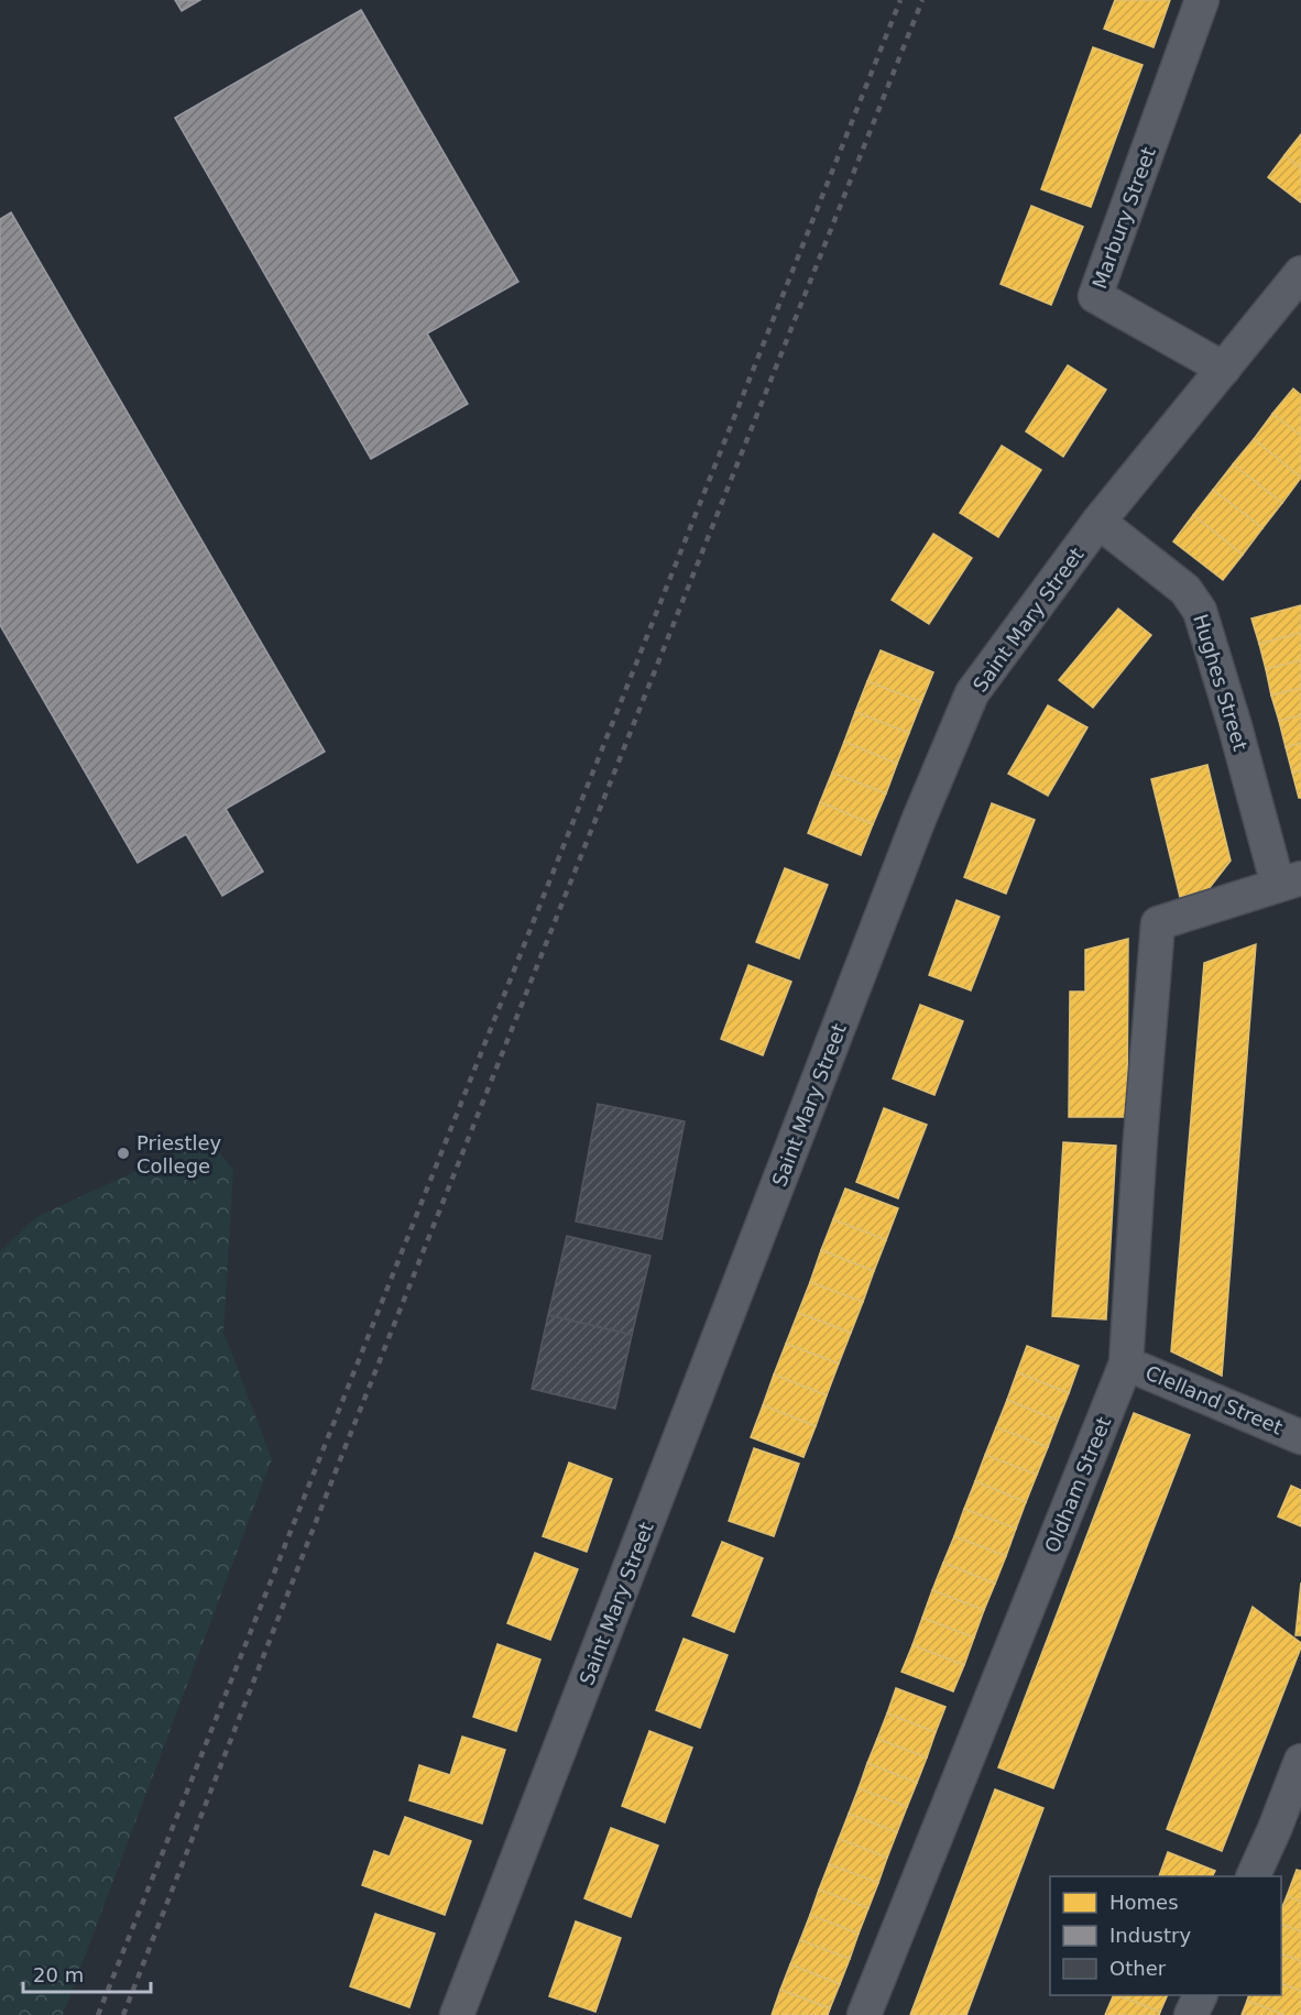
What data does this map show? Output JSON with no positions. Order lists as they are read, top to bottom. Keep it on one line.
{"streets":{"street":["Marbury Street","Saint Mary Street","Hughes Street","Clelland Street","Oldham Street"]},"crossings":[["Marbury Street","Saint Mary Street"],["Saint Mary Street","Hughes Street"],["Hughes Street","Oldham Street"],["Clelland Street","Oldham Street"]],"places":["Priestley College"],"legend":["Homes","Industry","Other"],"scale_bar":"20 m"}
